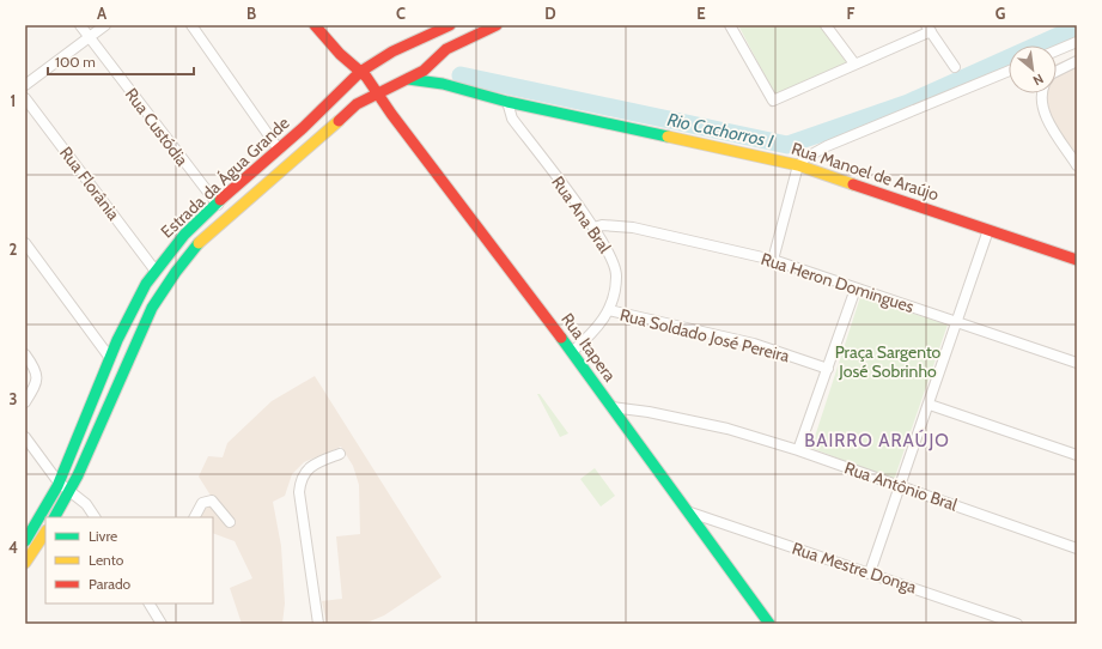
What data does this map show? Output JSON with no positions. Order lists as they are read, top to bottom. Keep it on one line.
{"streets":{"street":["Rua Custódia","Rua Manoel de Araújo","Estrada da Água Grande","Rua Florânia","Rua Ana Bral","Rua Heron Domingues","Rua Soldado José Pereira","Rua Itapera","Rua Antônio Bral","Rua Mestre Donga"]},"crossings":[["Rua Custódia","Estrada da Água Grande"],["Rua Manoel de Araújo","Estrada da Água Grande"],["Rua Manoel de Araújo","Rua Ana Bral"],["Estrada da Água Grande","Rua Florânia"],["Estrada da Água Grande","Rua Itapera"],["Rua Ana Bral","Rua Heron Domingues"],["Rua Ana Bral","Rua Soldado José Pereira"],["Rua Ana Bral","Rua Itapera"],["Rua Itapera","Rua Antônio Bral"],["Rua Itapera","Rua Mestre Donga"]],"districts":["BAIRRO ARAÚJO"],"water":["Rio Cachorros I"],"parks":["Praça Sargento José Sobrinho"],"legend":["Livre","Lento","Parado"],"scale_bar":"100 m","north":"bottom right","grid":{"columns":["A","B","C","D","E","F","G"],"rows":["1","2","3","4"]}}
